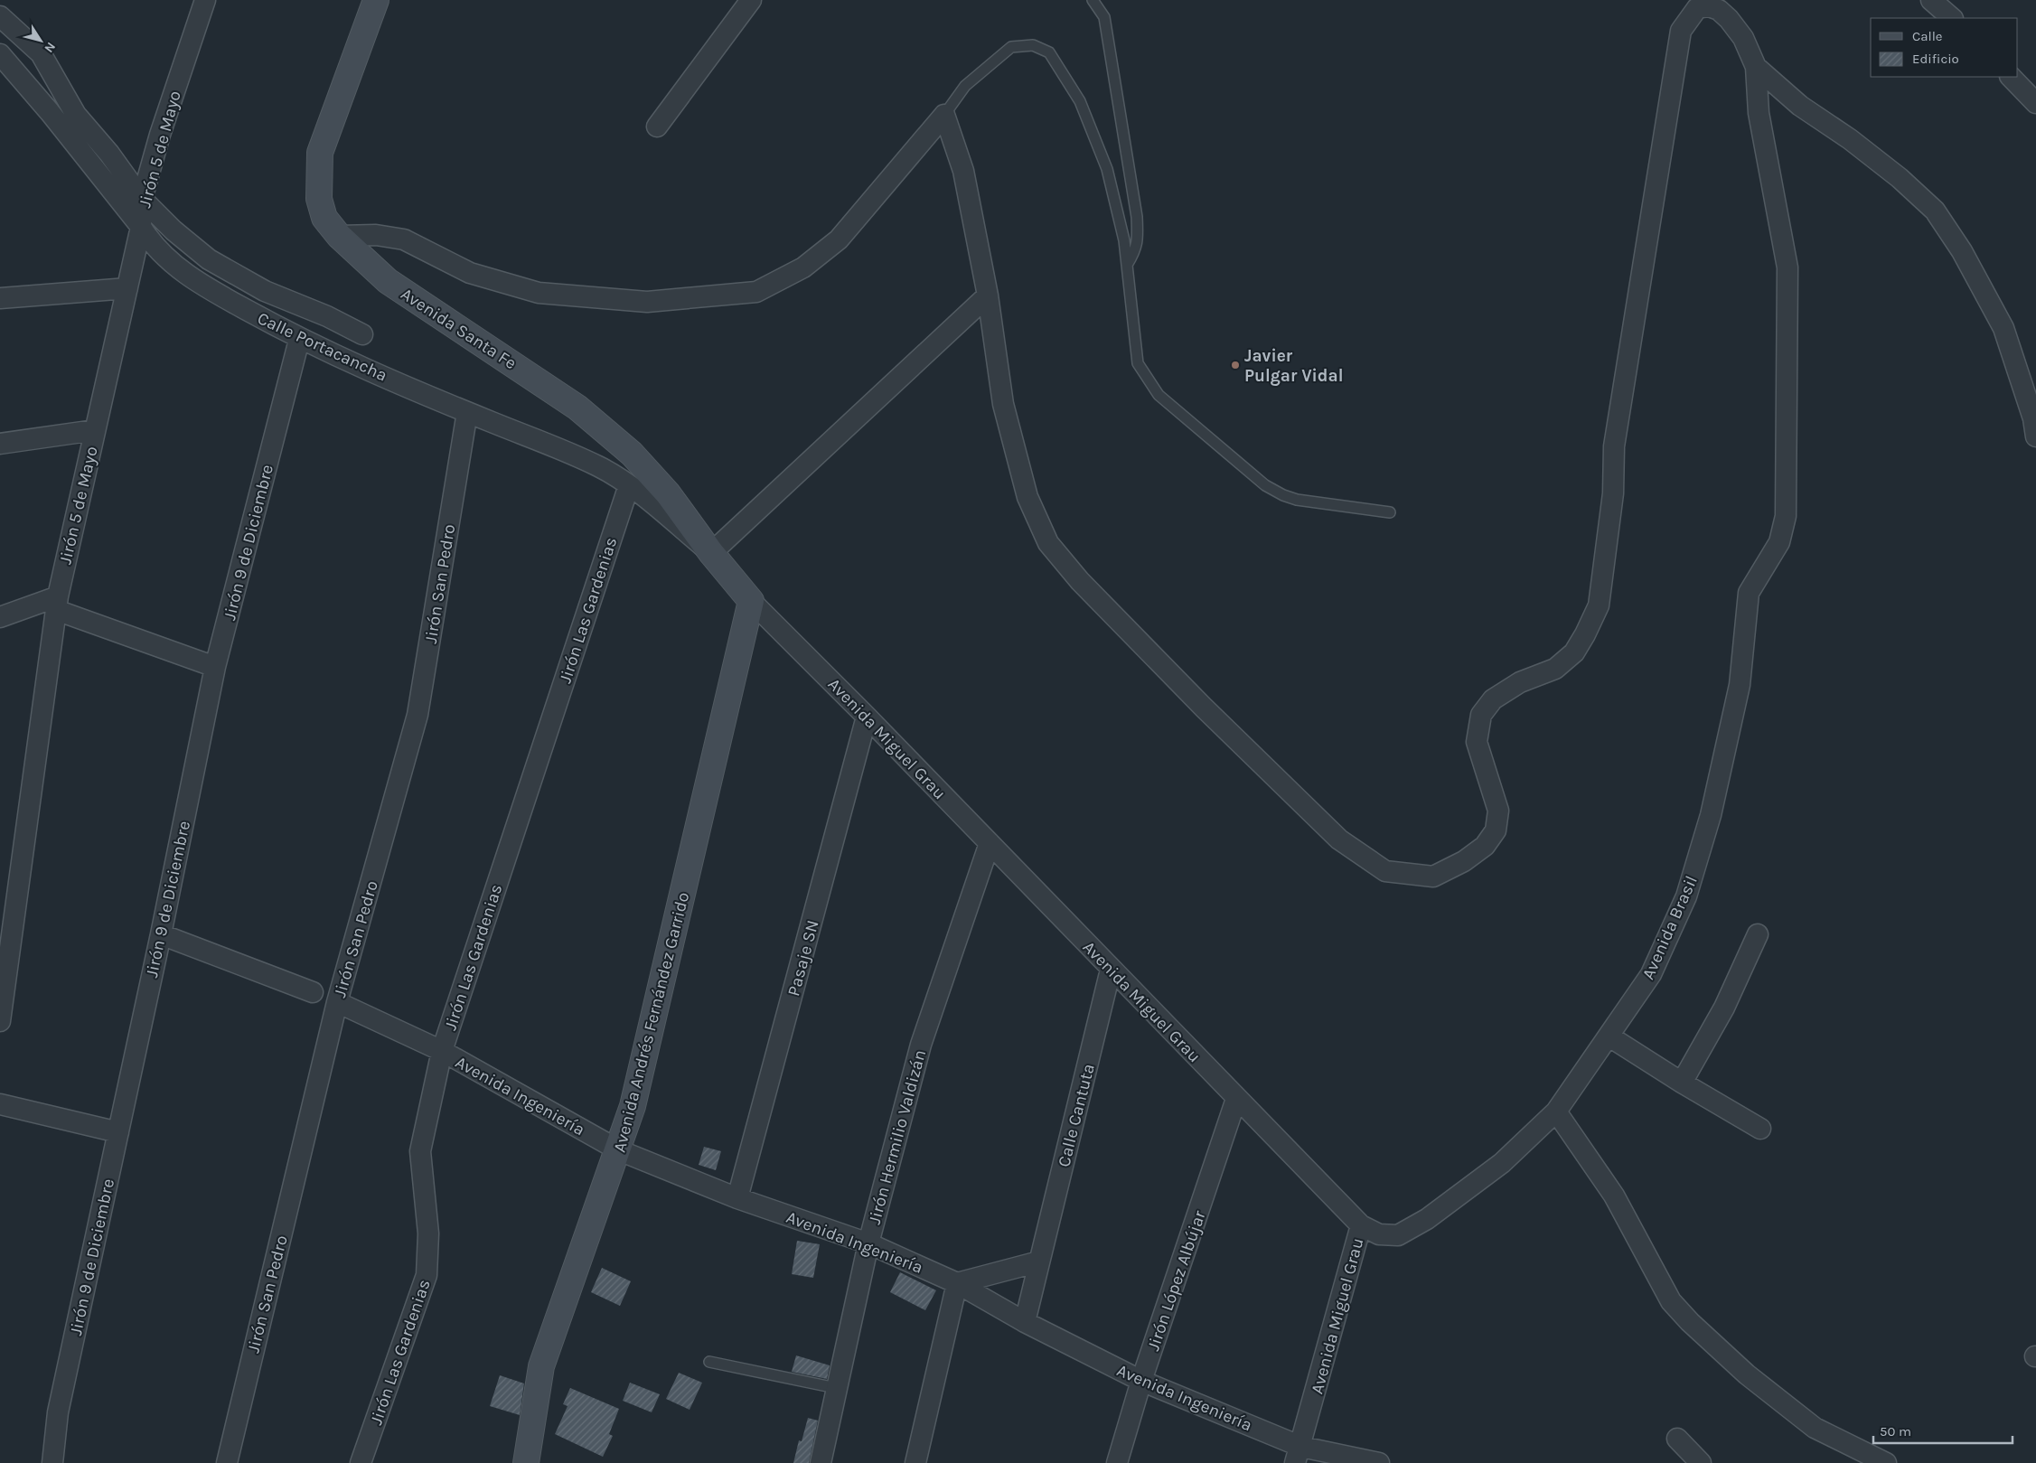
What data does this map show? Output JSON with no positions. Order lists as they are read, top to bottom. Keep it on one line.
{"streets":{"street":["Jirón 5 de Mayo","Avenida Santa Fe","Calle Portacancha","Jirón 9 de Diciembre","Jirón San Pedro","Jirón Las Gardenias","Avenida Miguel Grau","Avenida Brasil","Pasaje SN","Avenida Andrés Fernández Garrido","Avenida Ingeniería","Calle Cantuta","Jirón Hermilio Valdizán","Jirón López Albújar"]},"crossings":[["Jirón 5 de Mayo","Calle Portacancha"],["Avenida Santa Fe","Calle Portacancha"],["Avenida Santa Fe","Avenida Miguel Grau"],["Avenida Santa Fe","Avenida Andrés Fernández Garrido"],["Calle Portacancha","Jirón 9 de Diciembre"],["Calle Portacancha","Jirón San Pedro"],["Calle Portacancha","Jirón Las Gardenias"],["Jirón San Pedro","Avenida Ingeniería"],["Jirón Las Gardenias","Avenida Ingeniería"],["Avenida Miguel Grau","Avenida Brasil"],["Avenida Miguel Grau","Pasaje SN"],["Avenida Miguel Grau","Avenida Andrés Fernández Garrido"],["Avenida Miguel Grau","Avenida Ingeniería"],["Avenida Miguel Grau","Calle Cantuta"],["Avenida Miguel Grau","Jirón Hermilio Valdizán"],["Avenida Miguel Grau","Jirón López Albújar"],["Pasaje SN","Avenida Ingeniería"],["Avenida Andrés Fernández Garrido","Avenida Ingeniería"],["Avenida Ingeniería","Calle Cantuta"],["Avenida Ingeniería","Jirón Hermilio Valdizán"],["Avenida Ingeniería","Jirón López Albújar"]],"places":["Javier Pulgar Vidal"],"legend":["Calle","Edificio"],"scale_bar":"50 m","north":"bottom right"}
